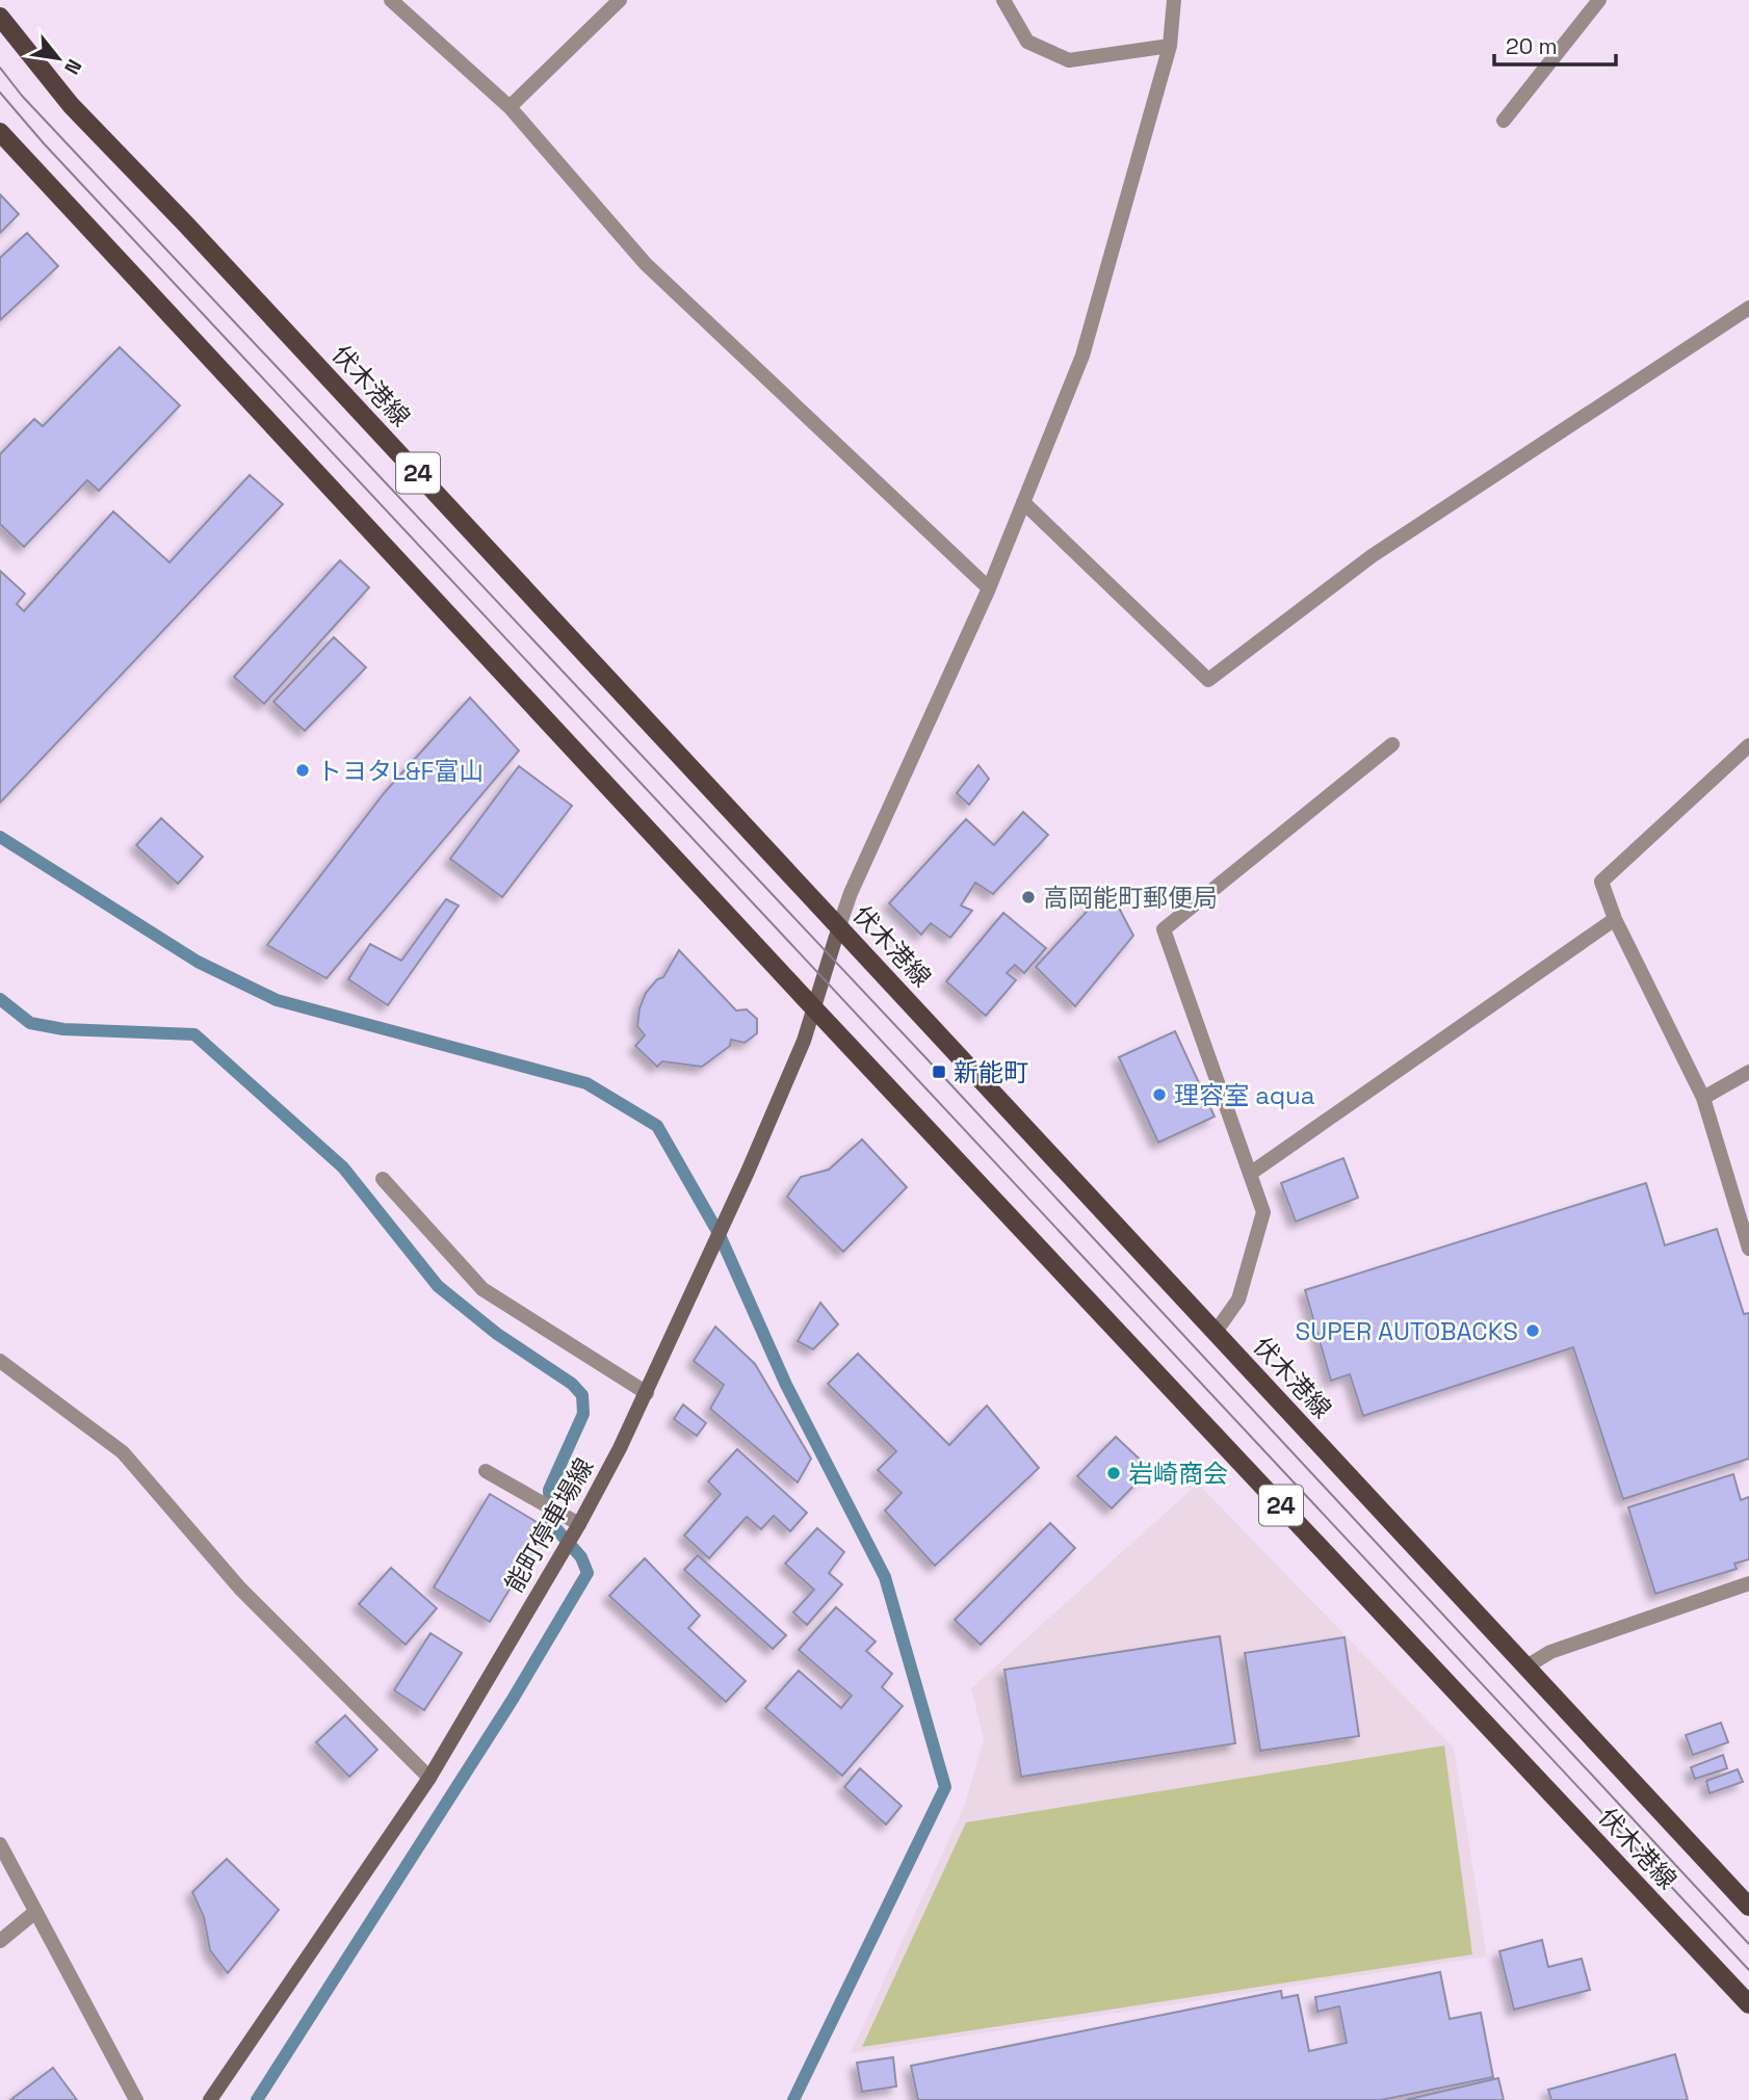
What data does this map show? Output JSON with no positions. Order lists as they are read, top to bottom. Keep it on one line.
{"streets":{"main road":["伏木港線","24","能町停車場線"]},"crossings":[["伏木港線","能町停車場線"]],"places":{"other":["トヨタL&F富山","高岡能町郵便局","理容室 aqua","SUPER AUTOBACKS","岩崎商会"],"transit":["新能町"]},"scale_bar":"20 m","north":"bottom right"}
